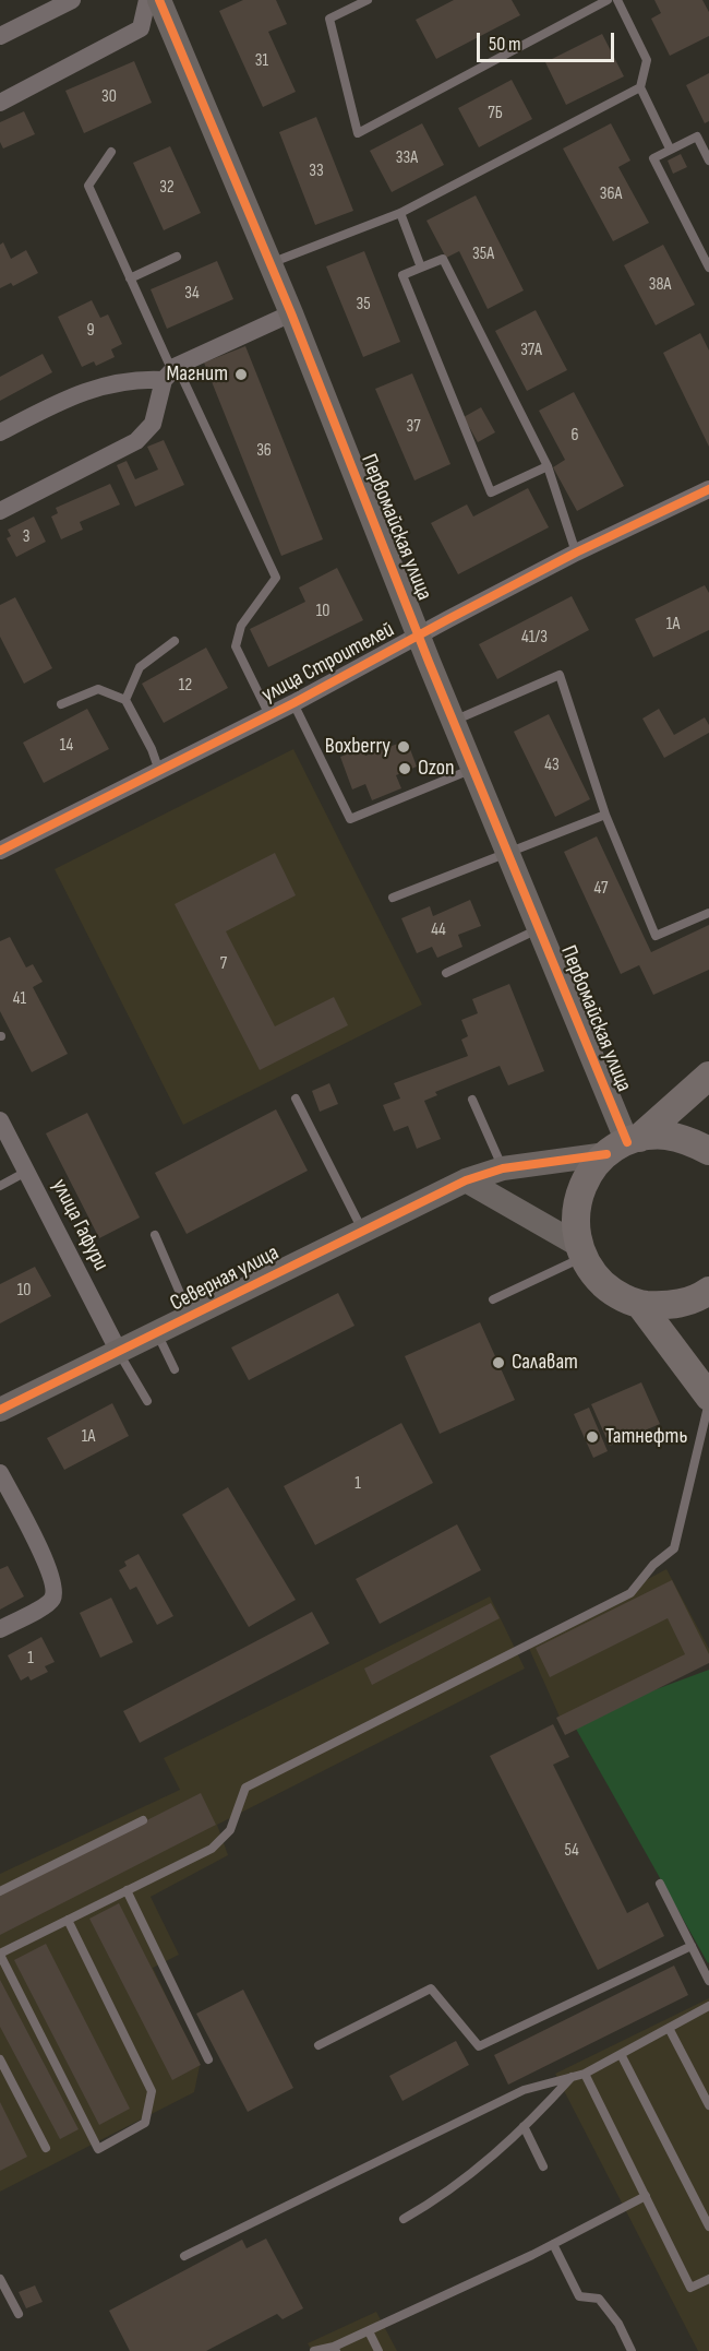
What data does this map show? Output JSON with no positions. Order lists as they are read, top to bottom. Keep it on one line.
{"streets":{"street":["Первомайская улица","улица Строителей","улица Гафури","Северная улица"]},"crossings":[["Первомайская улица","улица Строителей"],["Первомайская улица","Северная улица"],["улица Гафури","Северная улица"]],"places":["Магнит","Boxberry","Ozon","Салават","Татнефть"],"house_numbers":["31","30","7Б","33А","33","32","36А","35А","38А","34","35","9","37А","37","6","36","3","10","1А","41/3","12","14","43","47","44","7","41","10","1А","1","1","54"],"scale_bar":"50 m"}
